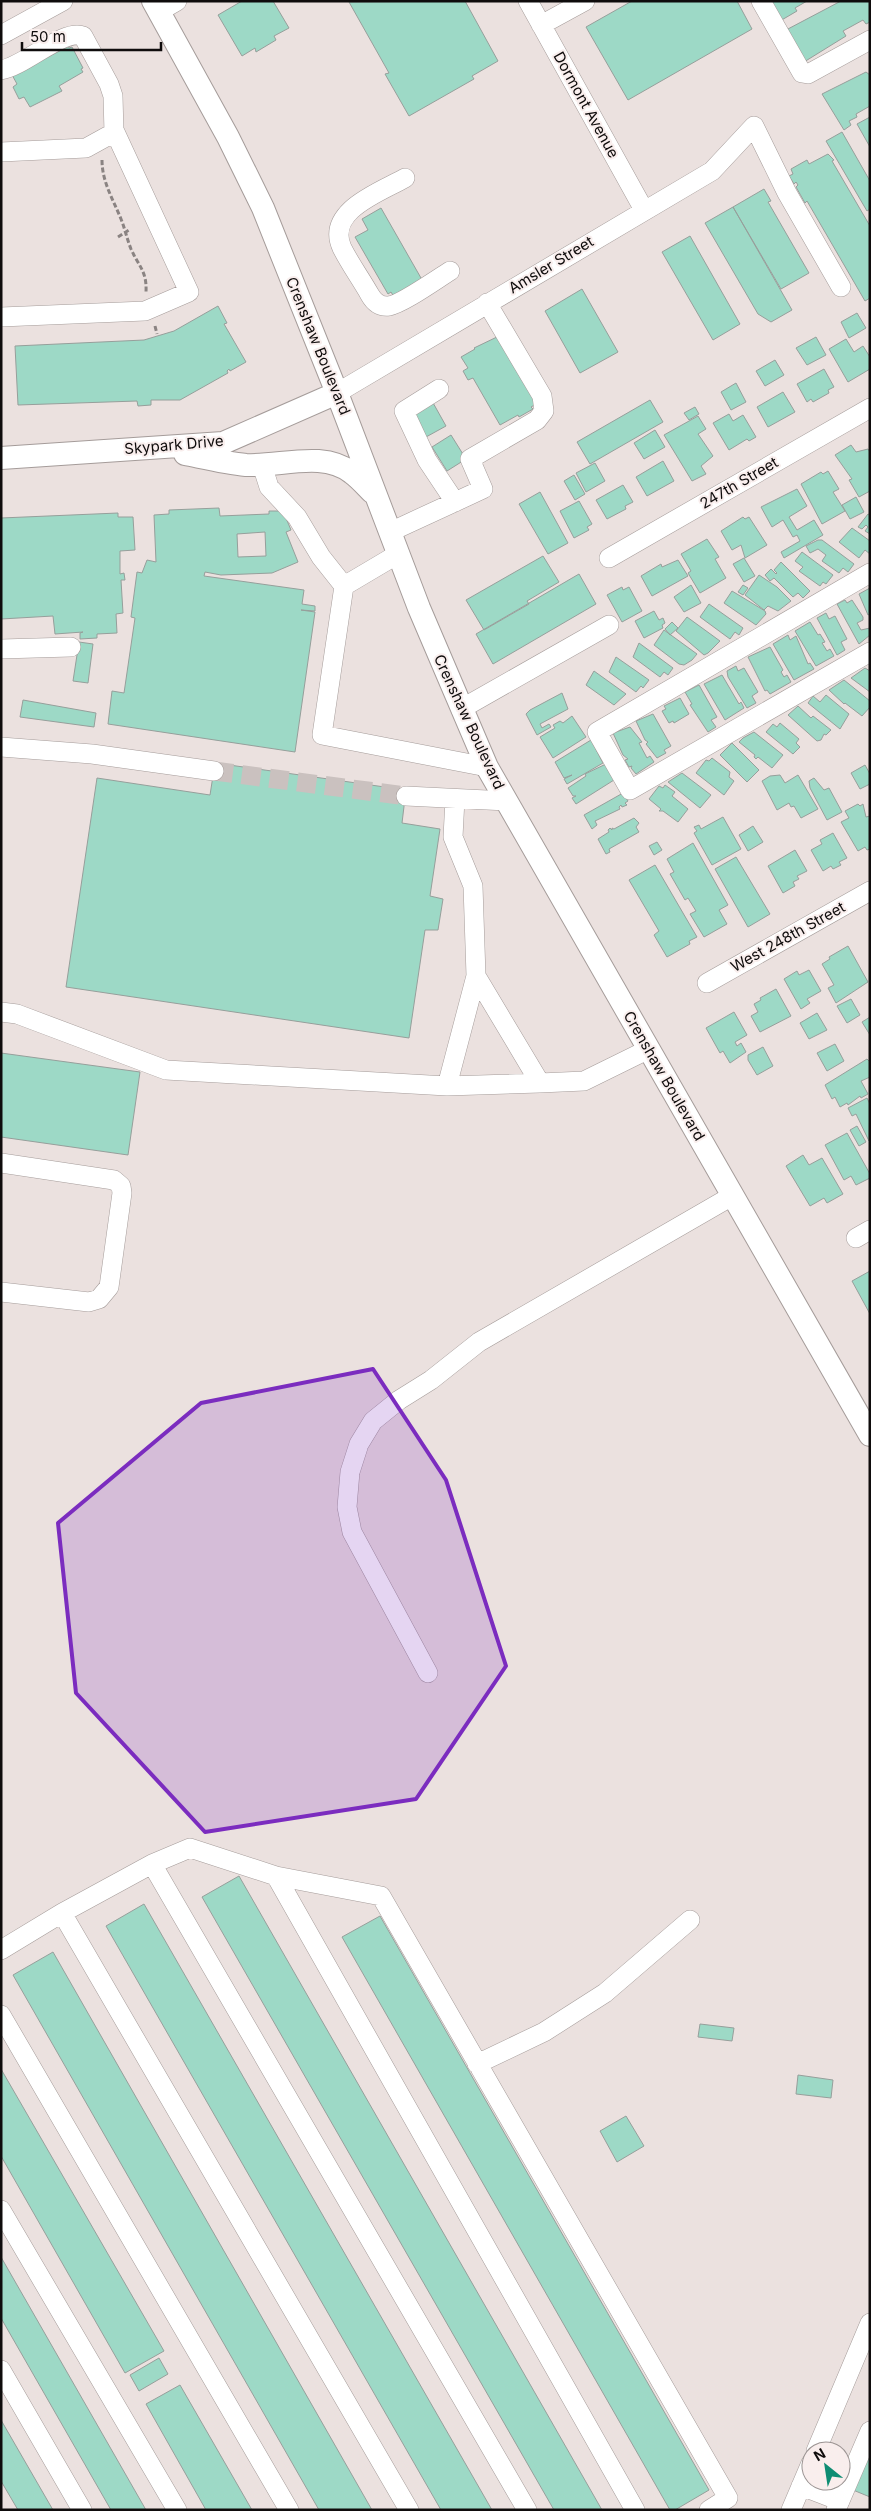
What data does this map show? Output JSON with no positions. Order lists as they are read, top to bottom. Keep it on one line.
{"streets":{"main road":["Crenshaw Boulevard","Skypark Drive"],"street":["Dormont Avenue","Amsler Street","247th Street","West 248th Street"]},"crossings":[["Dormont Avenue","Amsler Street"],["Amsler Street","Crenshaw Boulevard"],["Amsler Street","Skypark Drive"],["Crenshaw Boulevard","Skypark Drive"]],"scale_bar":"50 m","north":"top left"}
